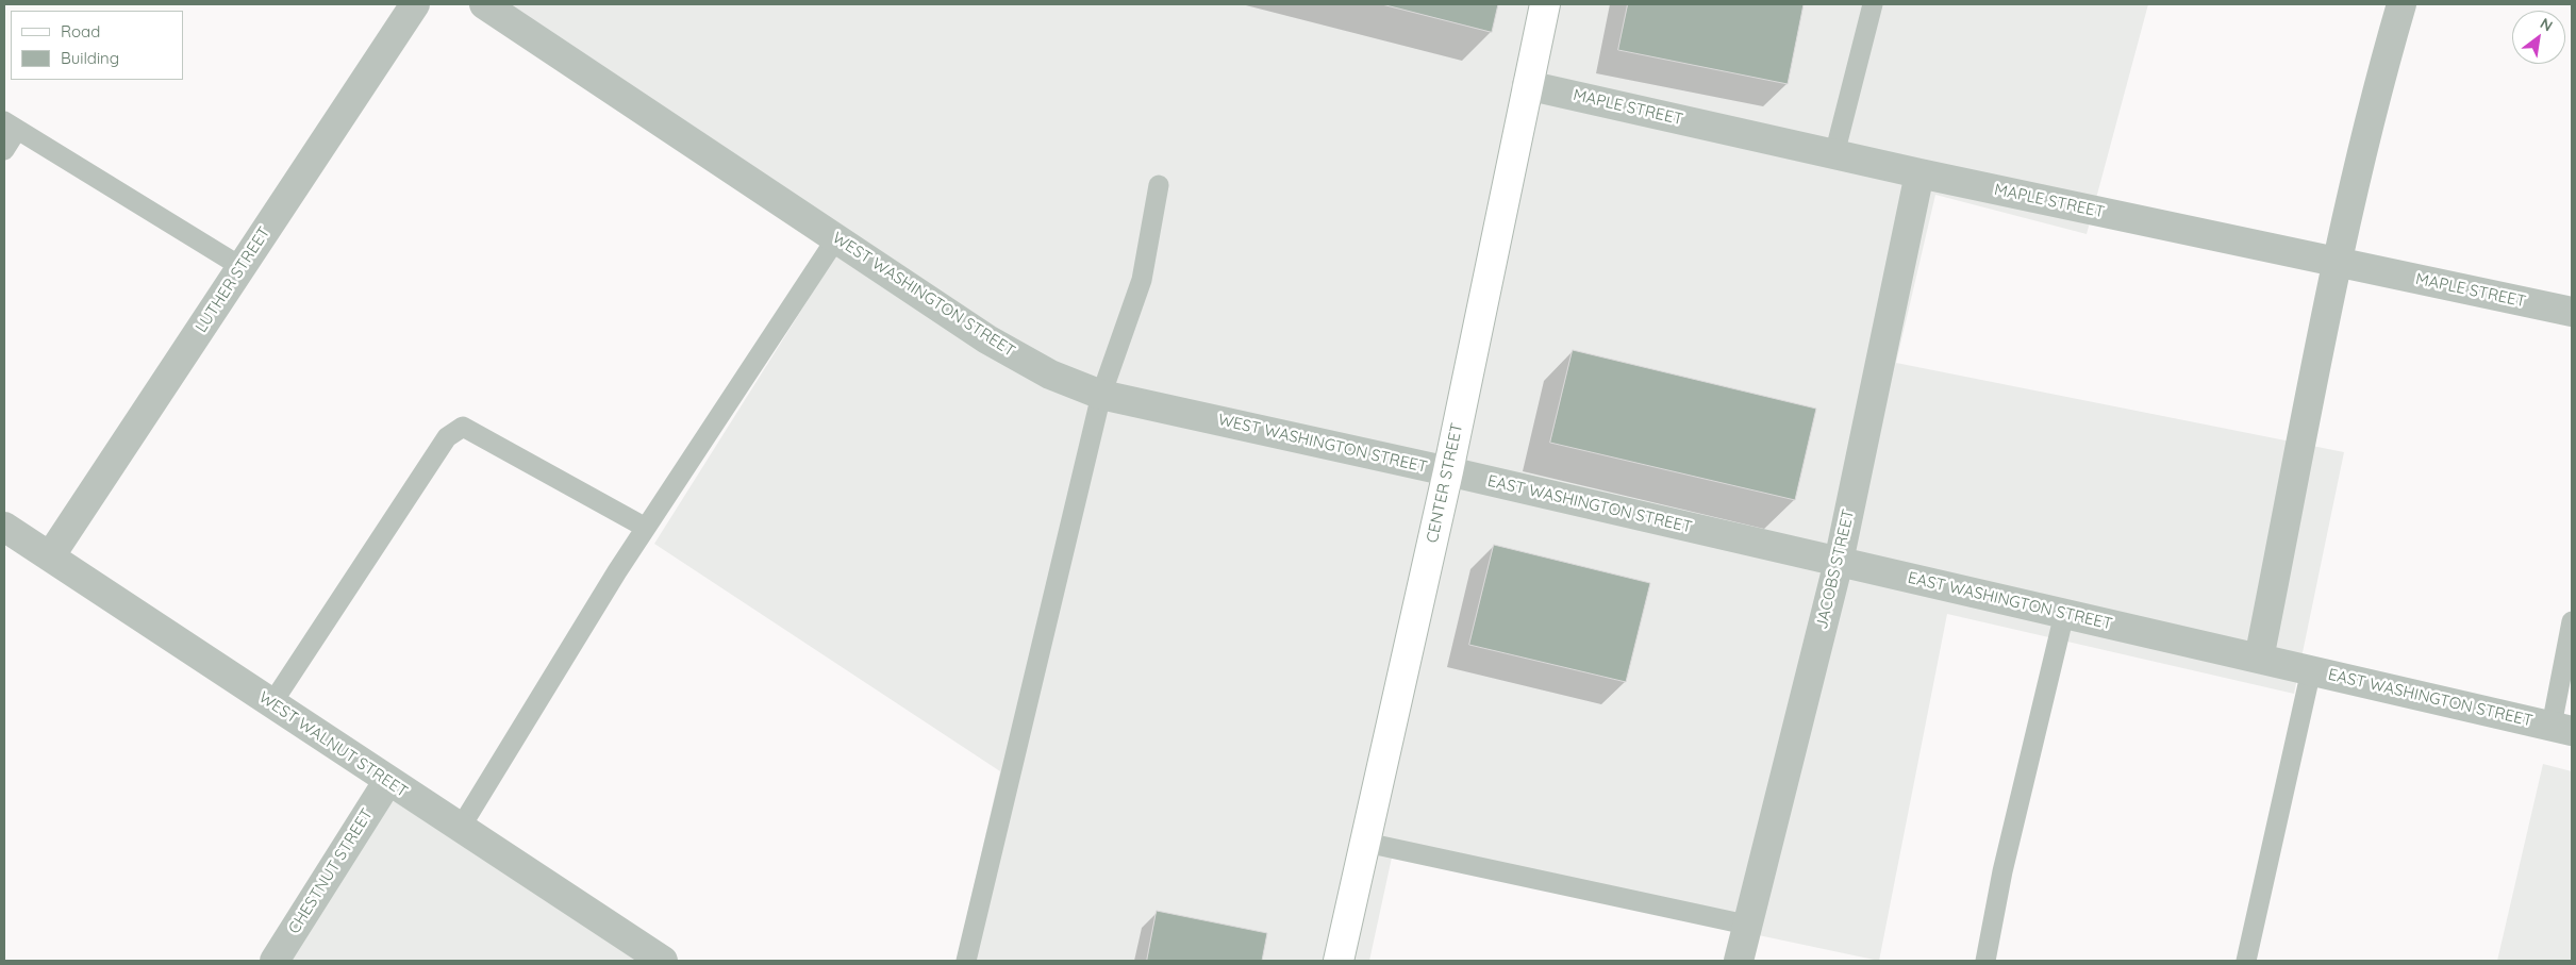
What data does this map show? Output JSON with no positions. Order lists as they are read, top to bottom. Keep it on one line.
{"streets":{"main road":["CENTER STREET"],"street":["MAPLE STREET","LUTHER STREET","WEST WASHINGTON STREET","EAST WASHINGTON STREET","JACOBS STREET","WEST WALNUT STREET","CHESTNUT STREET"]},"crossings":[["MAPLE STREET","CENTER STREET"],["MAPLE STREET","JACOBS STREET"],["LUTHER STREET","WEST WALNUT STREET"],["WEST WASHINGTON STREET","CENTER STREET"],["WEST WASHINGTON STREET","EAST WASHINGTON STREET"],["CENTER STREET","EAST WASHINGTON STREET"],["EAST WASHINGTON STREET","JACOBS STREET"],["WEST WALNUT STREET","CHESTNUT STREET"]],"legend":["Road","Building"],"north":"top right"}
